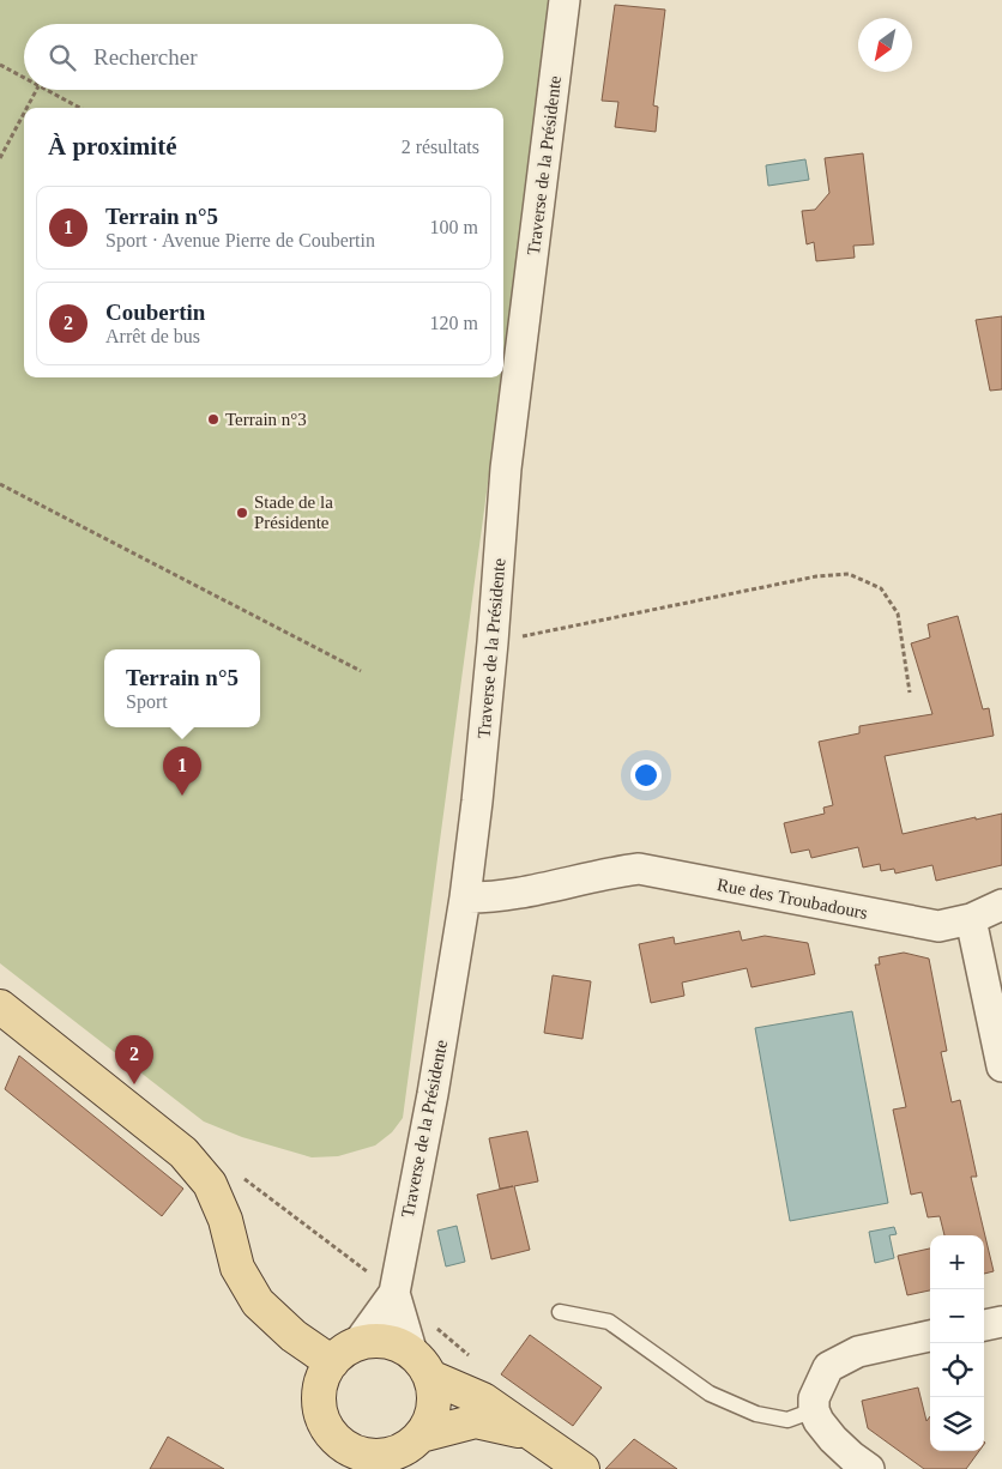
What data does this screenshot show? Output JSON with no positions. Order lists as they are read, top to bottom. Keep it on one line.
{"streets":{"street":["Traverse de la Présidente","Rue des Troubadours"]},"crossings":[["Traverse de la Présidente","Rue des Troubadours"]],"places":["Terrain n°3","Stade de la Présidente"],"north":"bottom left","page":{"search":"Rechercher","heading":["À proximité","2 résultats"],"list":[{"mark":"1","name":"Terrain n°5","note":"Sport · Avenue Pierre de Coubertin","value":"100 m"},{"mark":"2","name":"Coubertin","note":"Arrêt de bus","value":"120 m"}],"popup":["Terrain n°5","Sport"],"pins":["1","2"],"map_buttons":["+","−"]}}
